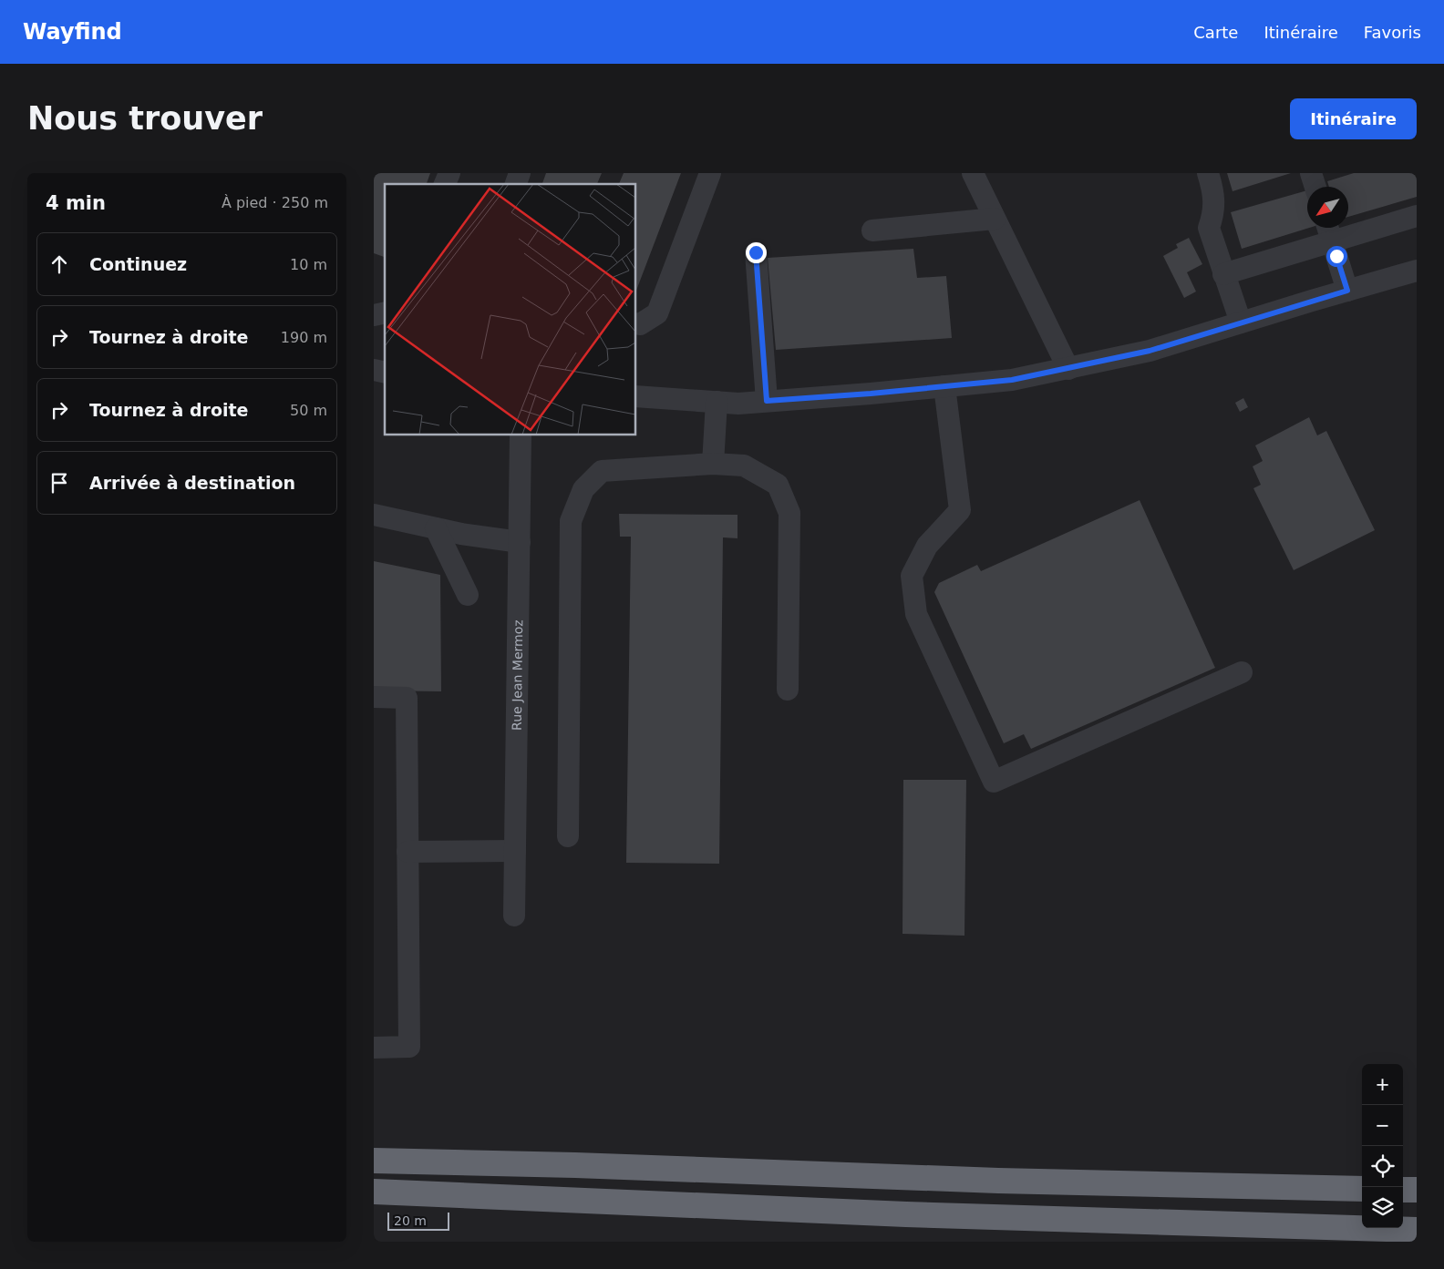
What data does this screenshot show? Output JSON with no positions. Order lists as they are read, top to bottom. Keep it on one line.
{"streets":{"street":["Rue Jean Mermoz"]},"scale_bar":"20 m","north":"bottom left","page":{"header":"Wayfind","nav":["Carte","Itinéraire","Favoris"],"buttons":"Itinéraire","title":"Nous trouver","heading":["4 min","À pied · 250 m"],"list":[["Continuez","10 m"],["Tournez à droite","190 m"],["Tournez à droite","50 m"],"Arrivée à destination"],"map_buttons":["+","−"],"scale":"20 m"}}
